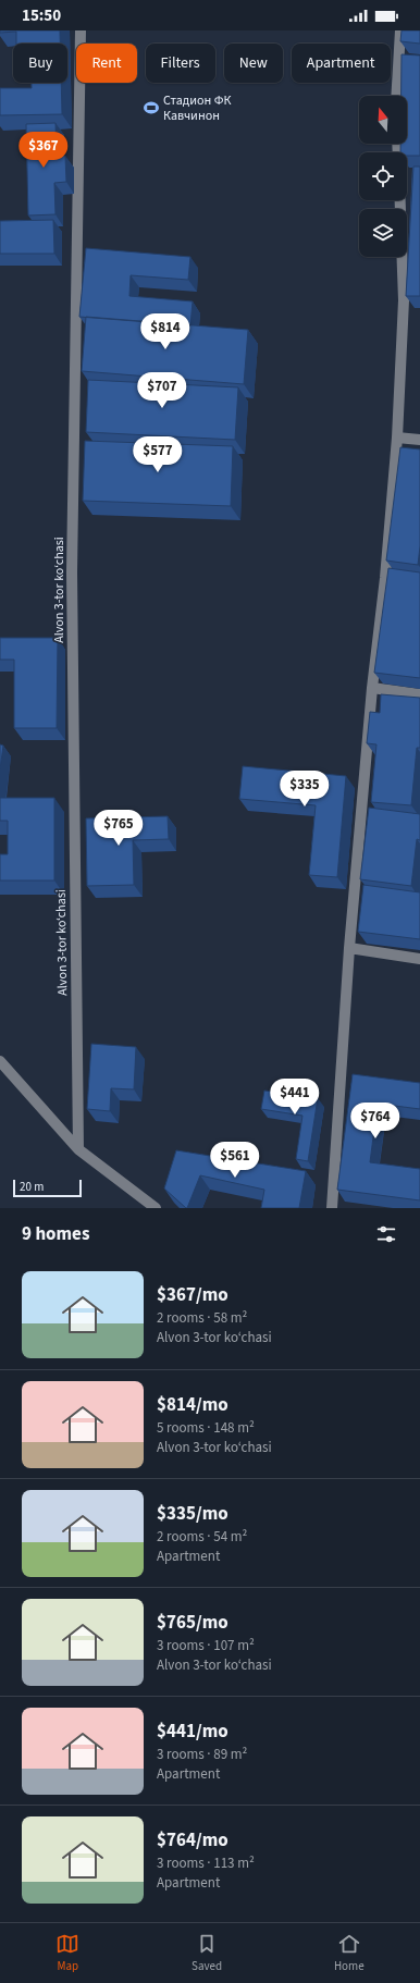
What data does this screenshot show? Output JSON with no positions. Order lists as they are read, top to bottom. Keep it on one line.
{"streets":{"street":["Alvon 3-tor ko‘chasi"]},"places":{"sports":["Стадион ФК Кавчинон"]},"scale_bar":"20 m","north":"top","page":{"status":"15:50","chip":["Buy","Rent","Filters","New","Apartment"],"price":["$367","$814","$707","$577","$335","$765","$441","$764","$561"],"scale":"20 m","heading":"9 homes","list":[{"name":"$367/mo","note":"2 rooms · 58 m² · Alvon 3-tor ko‘chasi"},{"name":"$814/mo","note":"5 rooms · 148 m² · Alvon 3-tor ko‘chasi"},{"name":"$335/mo","note":"2 rooms · 54 m² · Apartment"},{"name":"$765/mo","note":"3 rooms · 107 m² · Alvon 3-tor ko‘chasi"},{"name":"$441/mo","note":"3 rooms · 89 m² · Apartment"},{"name":"$764/mo","note":"3 rooms · 113 m² · Apartment"}],"tabs":["Map","Saved","Home"]}}
